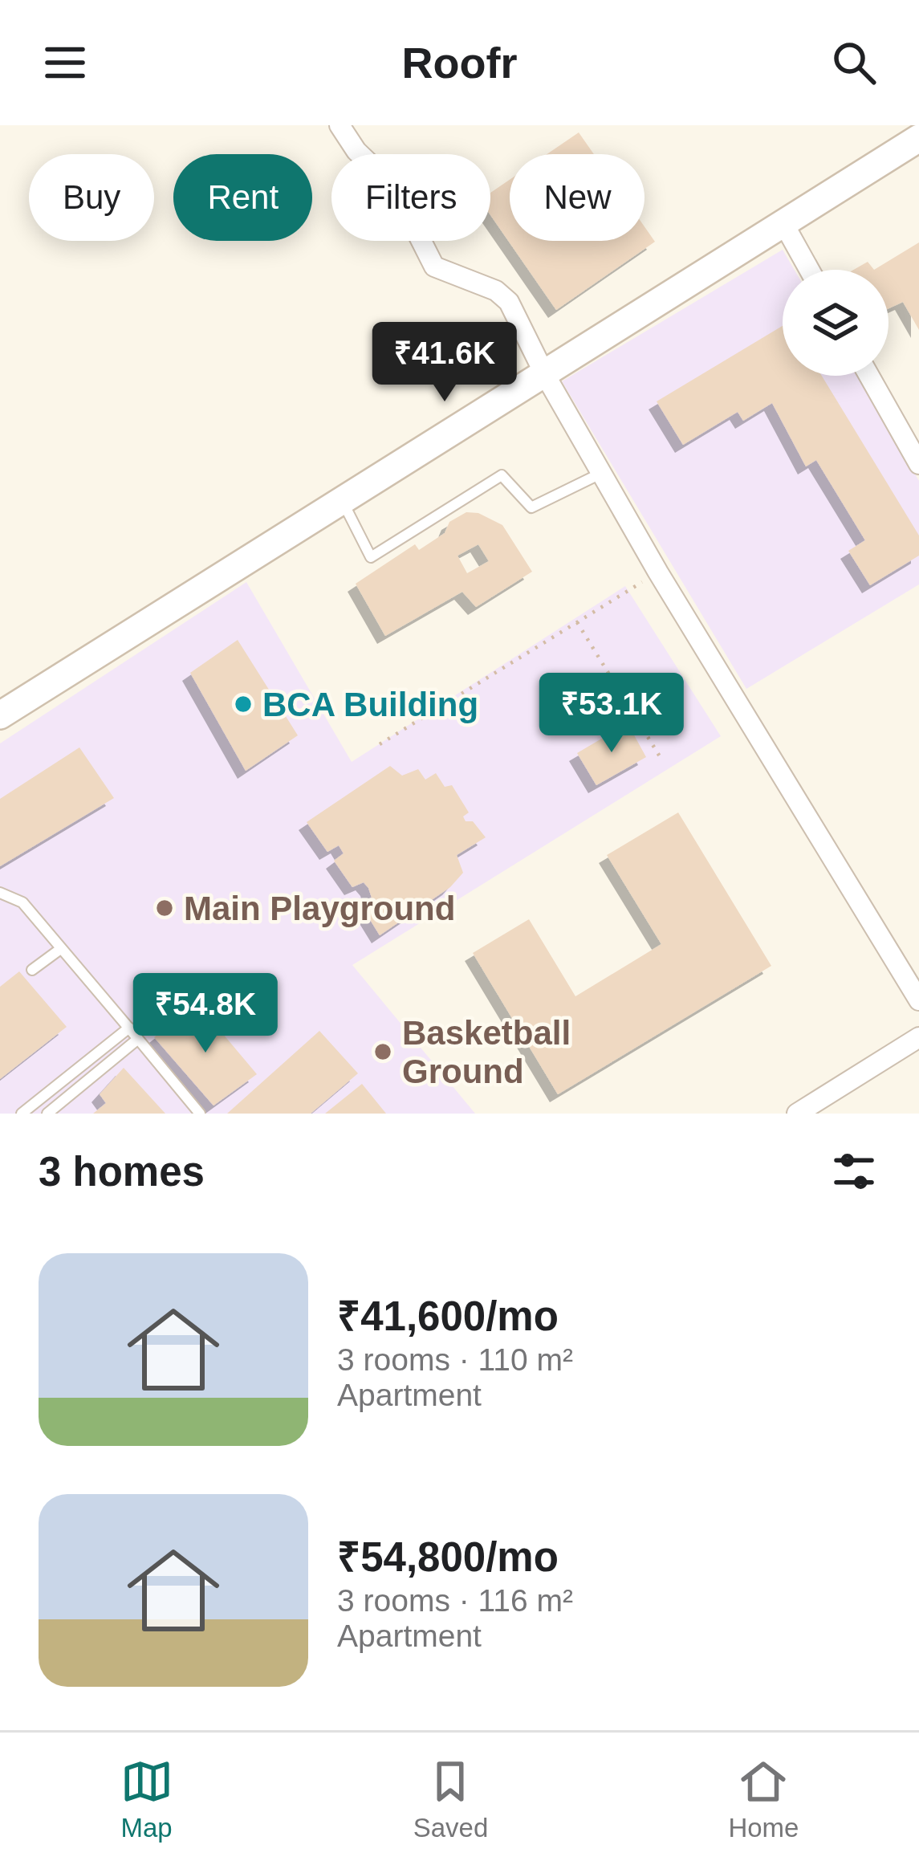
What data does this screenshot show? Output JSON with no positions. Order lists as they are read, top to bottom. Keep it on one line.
{"places":["BCA Building","Main Playground","Basketball Ground"],"page":{"header":"Roofr","chip":["Buy","Rent","Filters","New"],"price":["₹41.6K","₹53.1K","₹54.8K"],"heading":"3 homes","list":[{"name":"₹41,600/mo","note":"3 rooms · 110 m² · Apartment"},{"name":"₹54,800/mo","note":"3 rooms · 116 m² · Apartment"}],"tabs":["Map","Saved","Home"]}}
